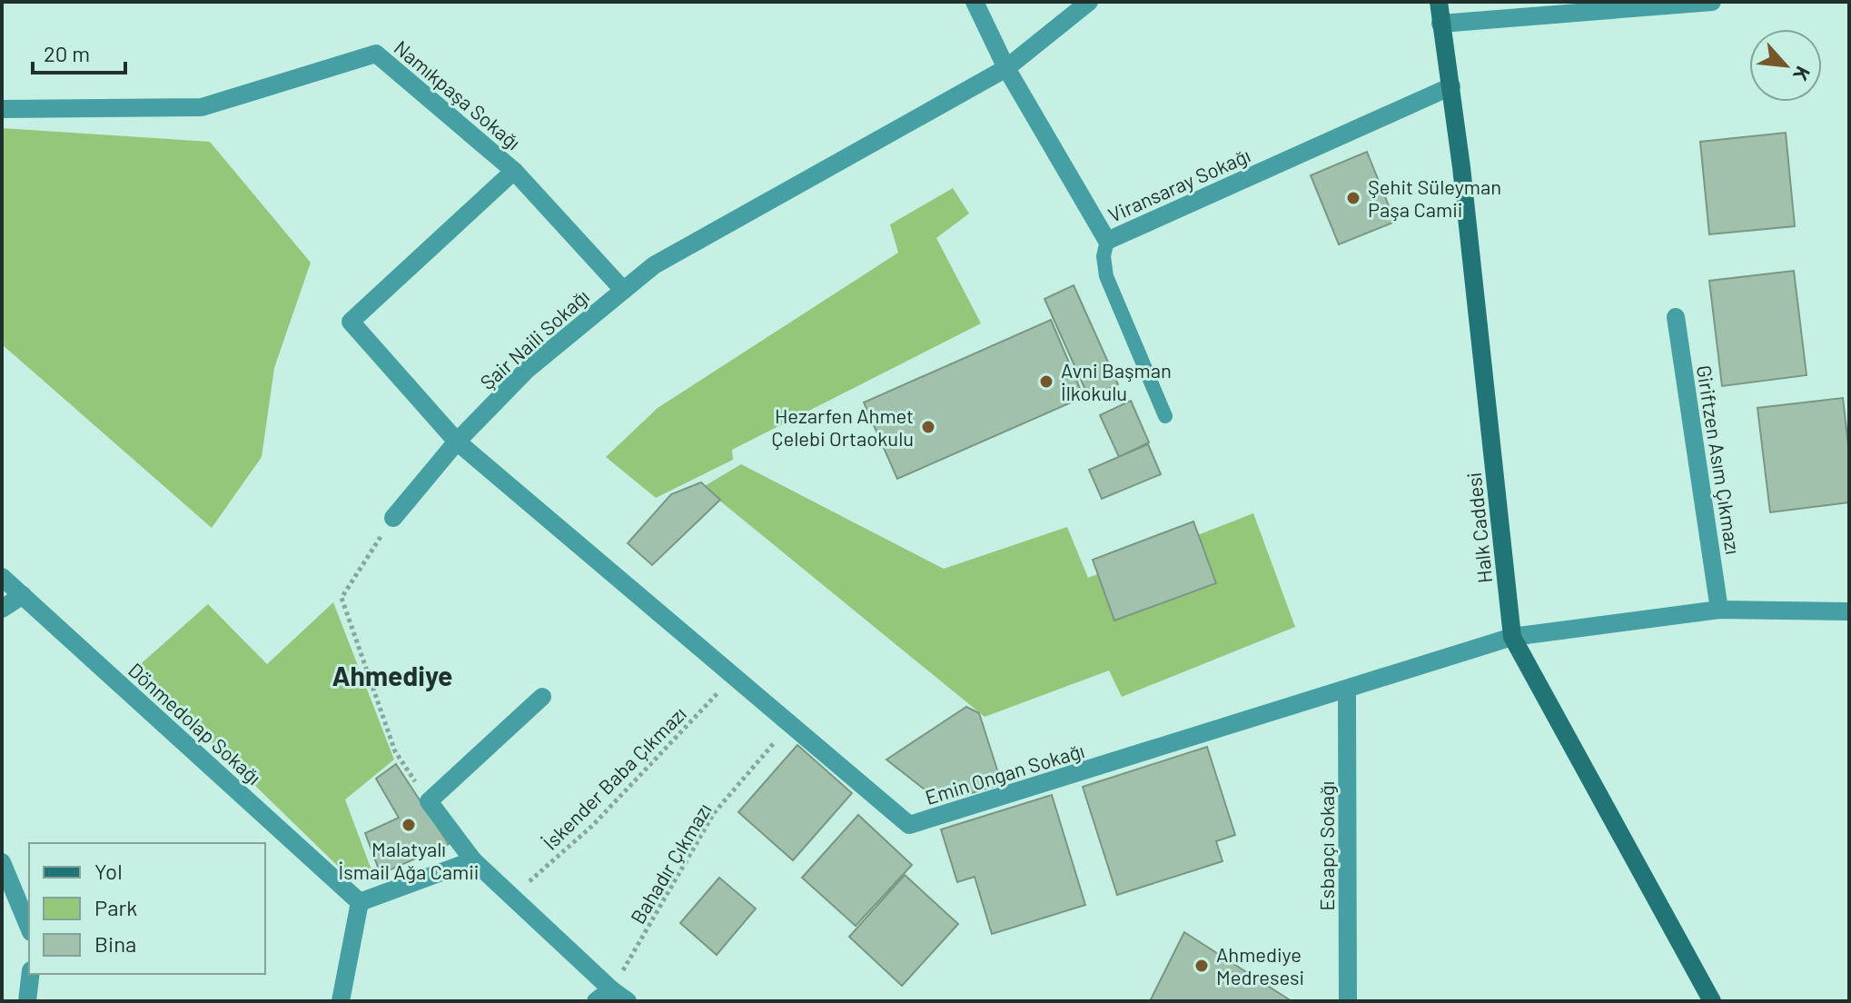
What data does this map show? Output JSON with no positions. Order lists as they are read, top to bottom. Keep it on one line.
{"streets":{"main road":["Halk Caddesi"],"street":["Namıkpaşa Sokağı","Viransaray Sokağı","Şair Naili Sokağı","Giriftzen Asım Çıkmazı","Dönmedolap Sokağı","Emin Ongan Sokağı","Esbapçı Sokağı"],"path":["İskender Baba Çıkmazı","Bahadır Çıkmazı"]},"crossings":[["Namıkpaşa Sokağı","Şair Naili Sokağı"],["Namıkpaşa Sokağı","Emin Ongan Sokağı"],["Viransaray Sokağı","Şair Naili Sokağı"],["Viransaray Sokağı","Halk Caddesi"],["Şair Naili Sokağı","Emin Ongan Sokağı"],["Halk Caddesi","Emin Ongan Sokağı"],["Emin Ongan Sokağı","İskender Baba Çıkmazı"],["Emin Ongan Sokağı","Esbapçı Sokağı"],["Emin Ongan Sokağı","Bahadır Çıkmazı"]],"districts":["Ahmediye"],"places":["Şehit Süleyman Paşa Camii","Avni Başman İlkokulu","Hezarfen Ahmet Çelebi Ortaokulu","Malatyalı İsmail Ağa Camii","Ahmediye Medresesi"],"legend":["Yol","Park","Bina"],"scale_bar":"20 m","north":"bottom right"}
